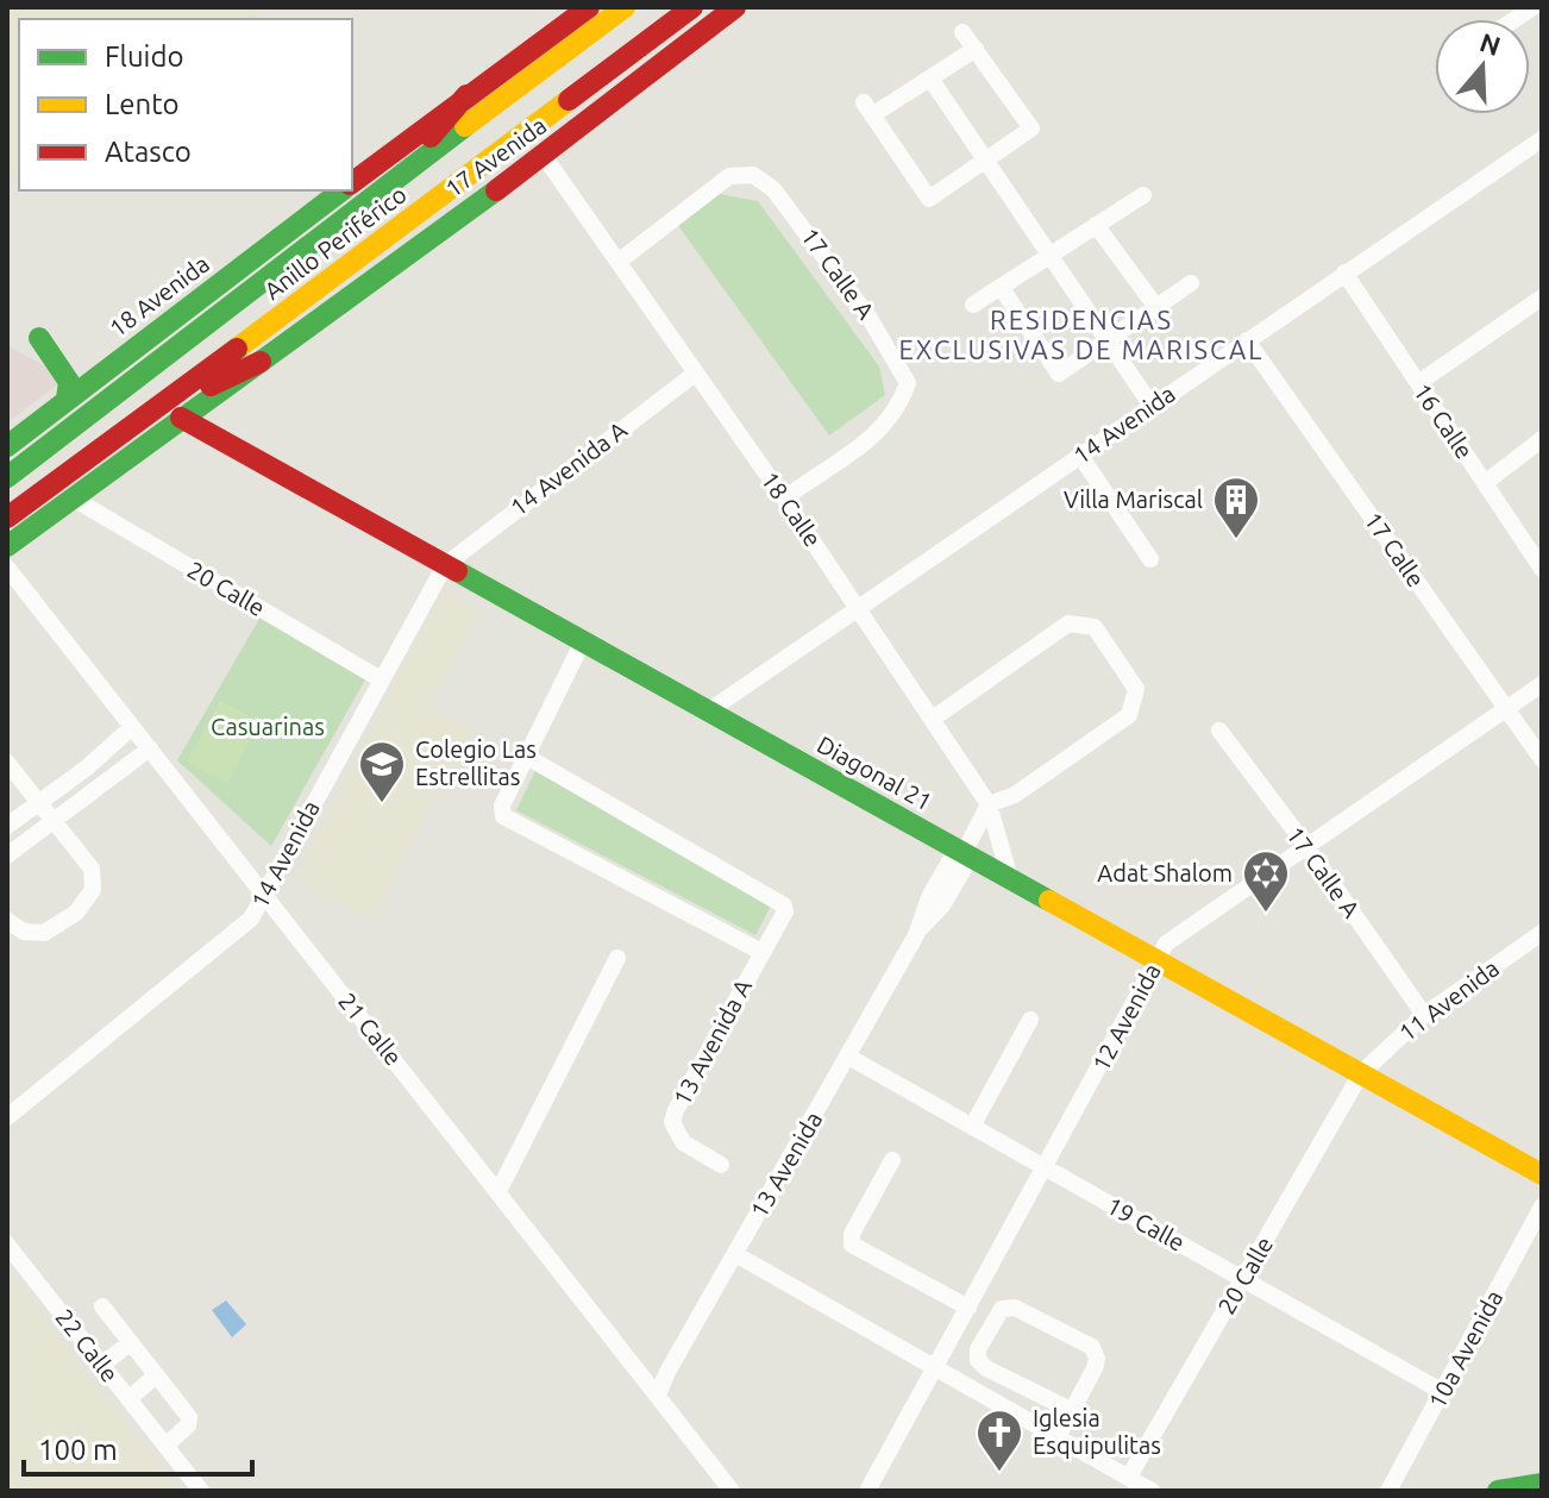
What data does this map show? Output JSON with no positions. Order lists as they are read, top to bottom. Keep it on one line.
{"streets":{"main road":["17 Avenida","Anillo Periférico","18 Avenida","Diagonal 21"],"street":["17 Calle A","16 Calle","14 Avenida","14 Avenida A","18 Calle","17 Calle","20 Calle","11 Avenida","12 Avenida","21 Calle","13 Avenida A","13 Avenida","19 Calle","22 Calle","10a Avenida"]},"crossings":[["17 Avenida","18 Calle"],["17 Avenida","20 Calle"],["17 Avenida","Diagonal 21"],["17 Calle A","18 Calle"],["17 Calle A","11 Avenida"],["17 Calle A","12 Avenida"],["16 Calle","14 Avenida"],["14 Avenida","14 Avenida A"],["14 Avenida","18 Calle"],["14 Avenida","17 Calle"],["14 Avenida","20 Calle"],["14 Avenida","Diagonal 21"],["14 Avenida","21 Calle"],["14 Avenida A","18 Calle"],["14 Avenida A","Diagonal 21"],["18 Calle","Diagonal 21"],["18 Calle","13 Avenida"],["17 Calle","12 Avenida"],["20 Calle","Diagonal 21"],["20 Calle","11 Avenida"],["20 Calle","19 Calle"],["Diagonal 21","11 Avenida"],["Diagonal 21","12 Avenida"],["Diagonal 21","13 Avenida"],["12 Avenida","19 Calle"],["21 Calle","13 Avenida"],["13 Avenida","19 Calle"],["19 Calle","10a Avenida"]],"districts":["RESIDENCIAS EXCLUSIVAS DE MARISCAL"],"parks":["Casuarinas"],"places":{"building":["Villa Mariscal"],"school or university":["Colegio Las Estrellitas"],"synagogue":["Adat Shalom"],"church":["Iglesia Esquipulitas"]},"legend":["Fluido","Lento","Atasco"],"scale_bar":"100 m","north":"top"}
